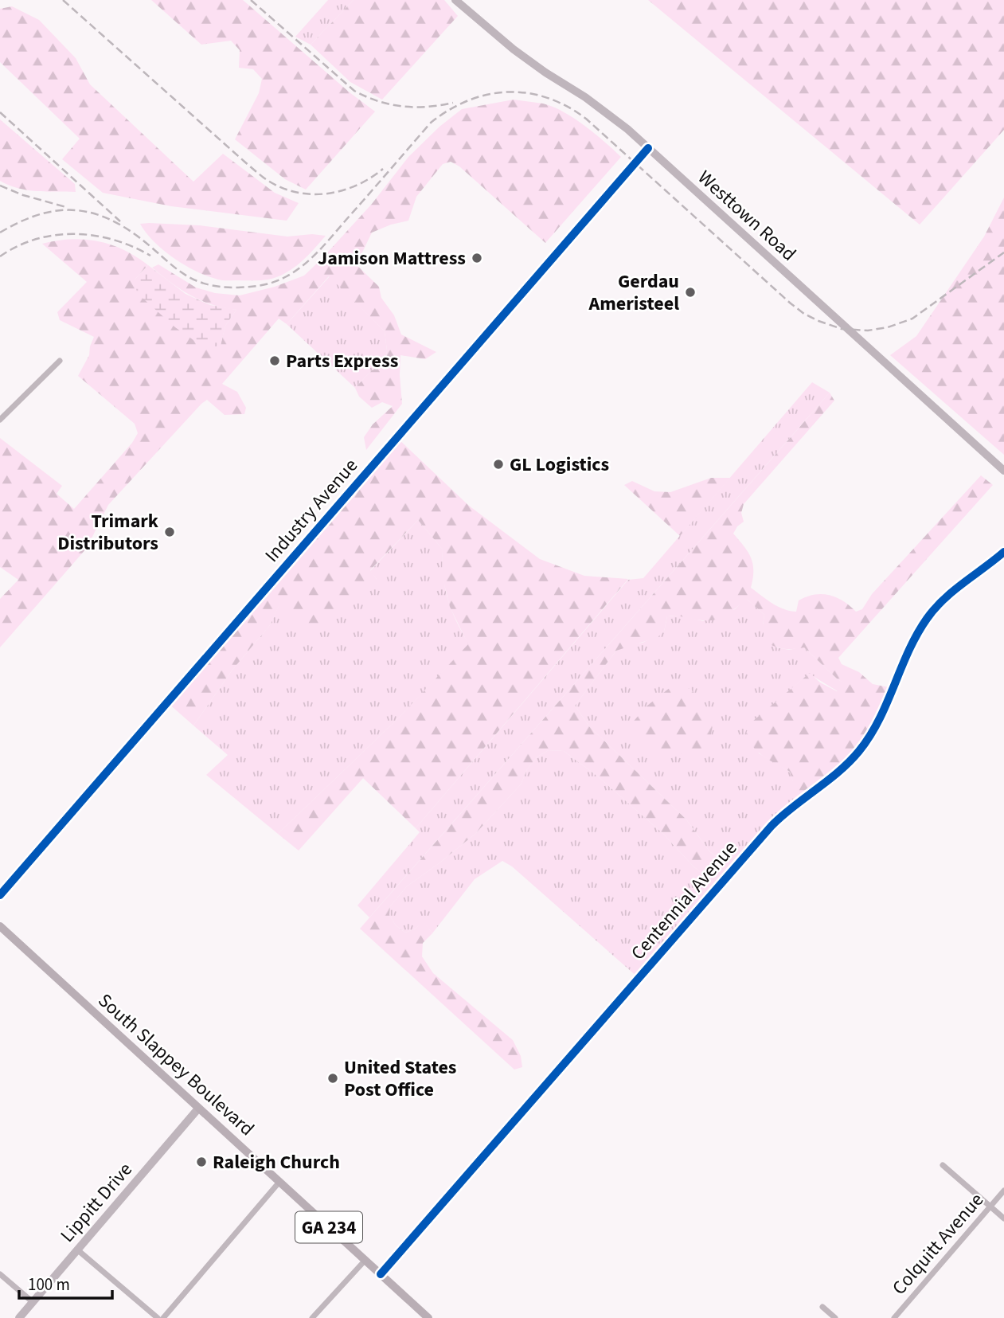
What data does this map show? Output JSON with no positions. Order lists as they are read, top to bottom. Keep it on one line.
{"streets":{"main road":["South Slappey Boulevard","GA 234"],"street":["Westtown Road","Industry Avenue","Centennial Avenue","Lippitt Drive","Colquitt Avenue"]},"crossings":[["Westtown Road","Industry Avenue"],["Centennial Avenue","South Slappey Boulevard"],["South Slappey Boulevard","Lippitt Drive"]],"places":["Jamison Mattress","Gerdau Ameristeel","Parts Express","GL Logistics","Trimark Distributors","United States Post Office","Raleigh Church"],"scale_bar":"100 m"}
